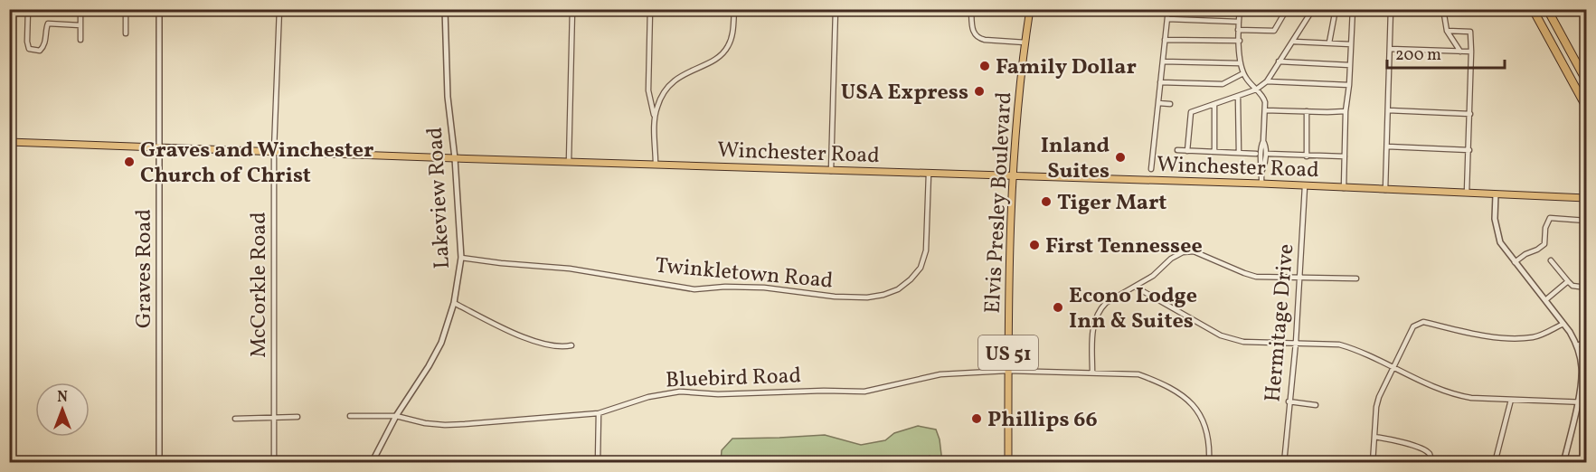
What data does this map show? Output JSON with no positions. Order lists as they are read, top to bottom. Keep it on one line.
{"streets":{"main road":["Winchester Road","Elvis Presley Boulevard","US 51"],"street":["Lakeview Road","Graves Road","Twinkletown Road","McCorkle Road","Hermitage Drive","Bluebird Road"]},"crossings":[["Winchester Road","Lakeview Road"],["Winchester Road","Elvis Presley Boulevard"],["Winchester Road","Graves Road"],["Winchester Road","Twinkletown Road"],["Winchester Road","McCorkle Road"],["Winchester Road","Hermitage Drive"],["Lakeview Road","Twinkletown Road"],["Lakeview Road","Bluebird Road"],["Elvis Presley Boulevard","Bluebird Road"]],"places":["Family Dollar","USA Express","Inland Suites","Graves and Winchester Church of Christ","Tiger Mart","First Tennessee","Econo Lodge Inn & Suites","Phillips 66"],"scale_bar":"200 m","north":"top"}
